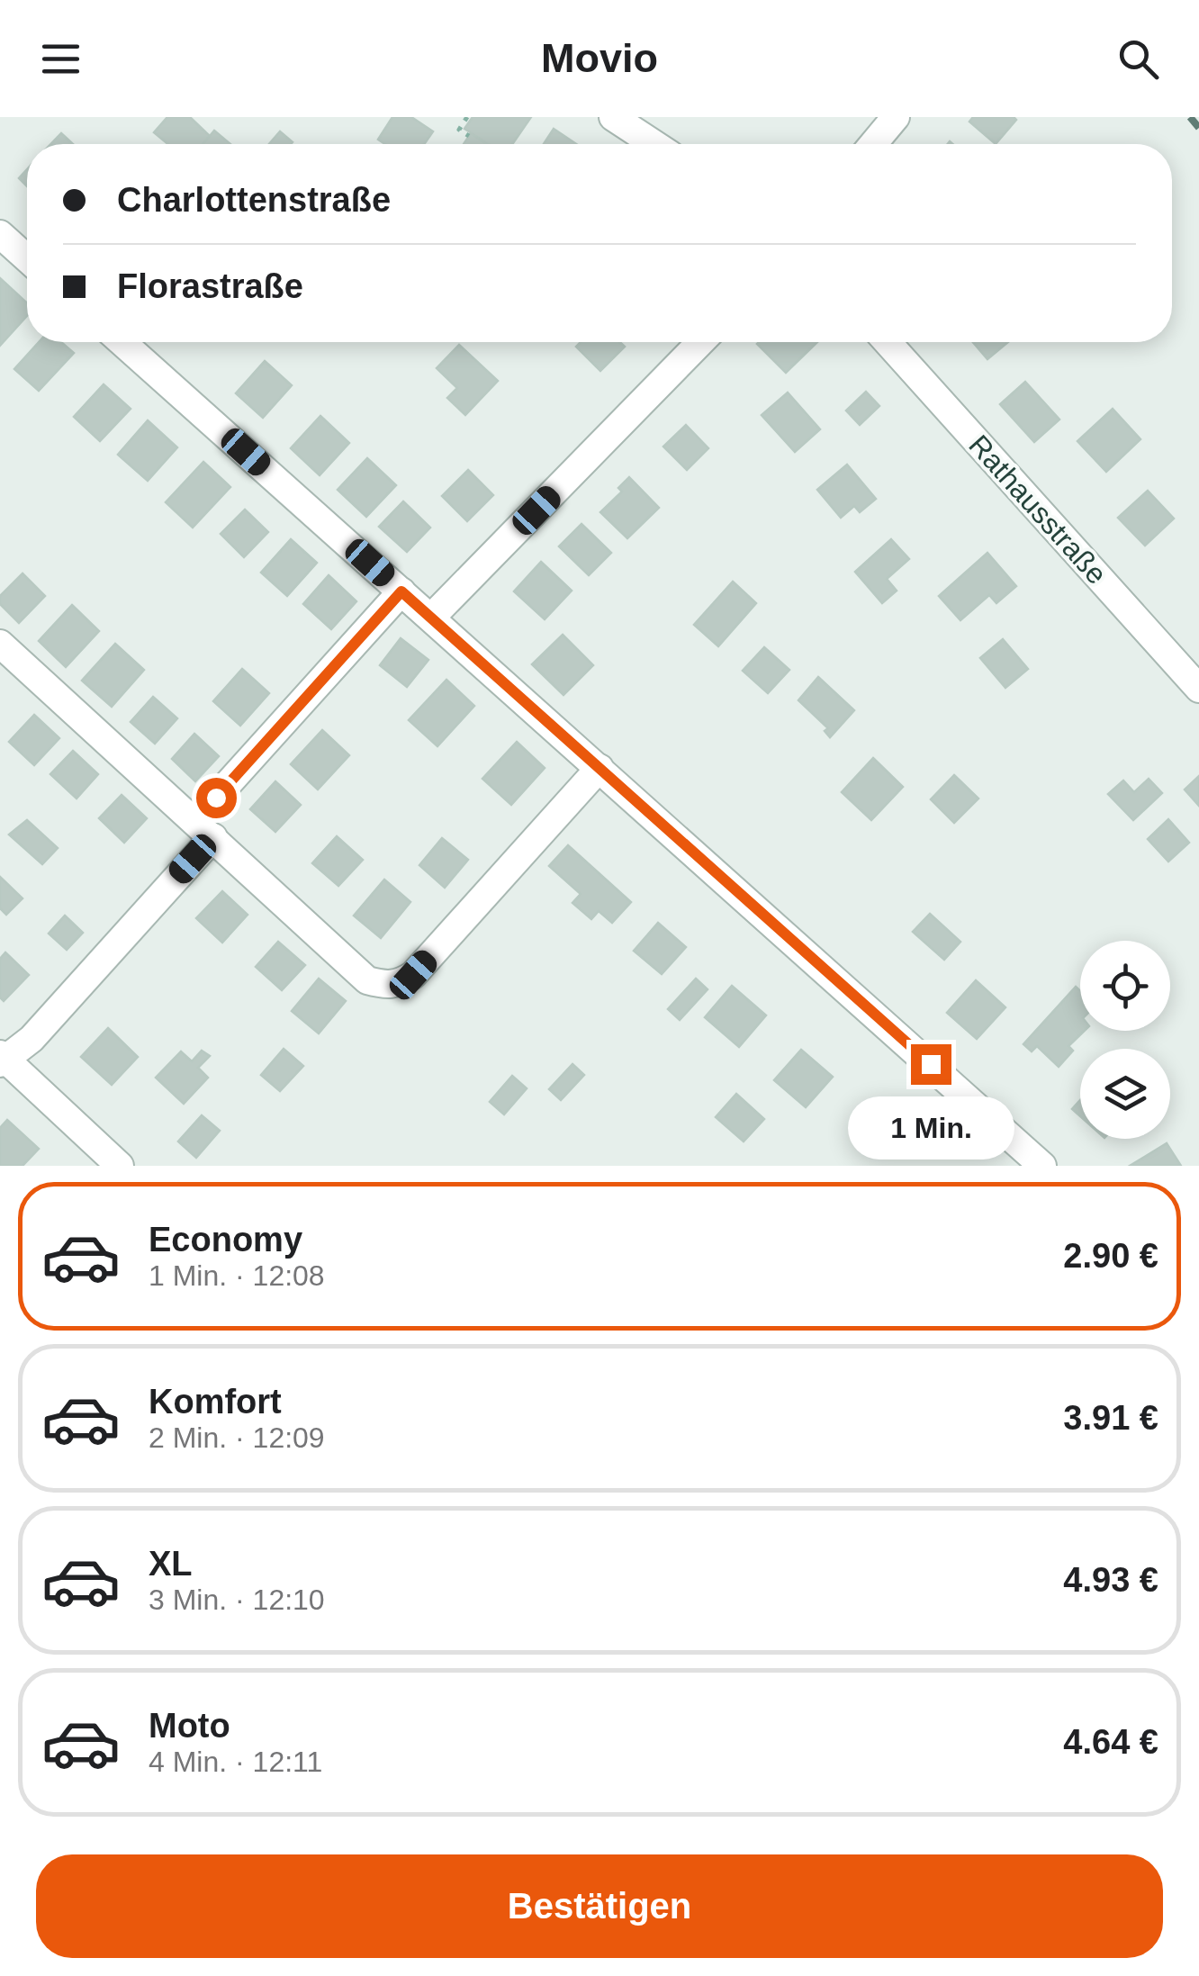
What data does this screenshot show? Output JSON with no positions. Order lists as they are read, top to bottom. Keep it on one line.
{"streets":{"street":["Rathausstraße"]},"page":{"header":"Movio","banner":["Charlottenstraße","Florastraße"],"bubble":"1 Min.","list":[{"name":"Economy","note":"1 Min. · 12:08","value":"2.90 €"},{"name":"Komfort","note":"2 Min. · 12:09","value":"3.91 €"},{"name":"XL","note":"3 Min. · 12:10","value":"4.93 €"},{"name":"Moto","note":"4 Min. · 12:11","value":"4.64 €"}],"buttons":"Bestätigen"}}
